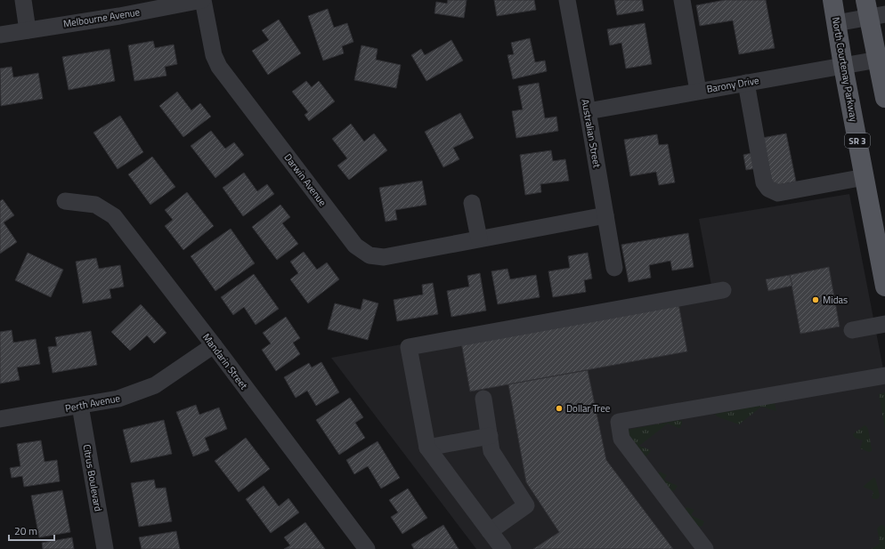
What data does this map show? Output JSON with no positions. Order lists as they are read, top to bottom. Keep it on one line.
{"streets":{"main road":["North Courtenay Parkway","SR 3"],"street":["Melbourne Avenue","Barony Drive","Australian Street","Darwin Avenue","Mandarin Street","Perth Avenue","Citrus Boulevard"]},"crossings":[["Melbourne Avenue","Darwin Avenue"],["North Courtenay Parkway","Barony Drive"],["Barony Drive","Australian Street"],["Australian Street","Darwin Avenue"],["Mandarin Street","Perth Avenue"],["Perth Avenue","Citrus Boulevard"]],"places":["Midas","Dollar Tree"],"scale_bar":"20 m"}
